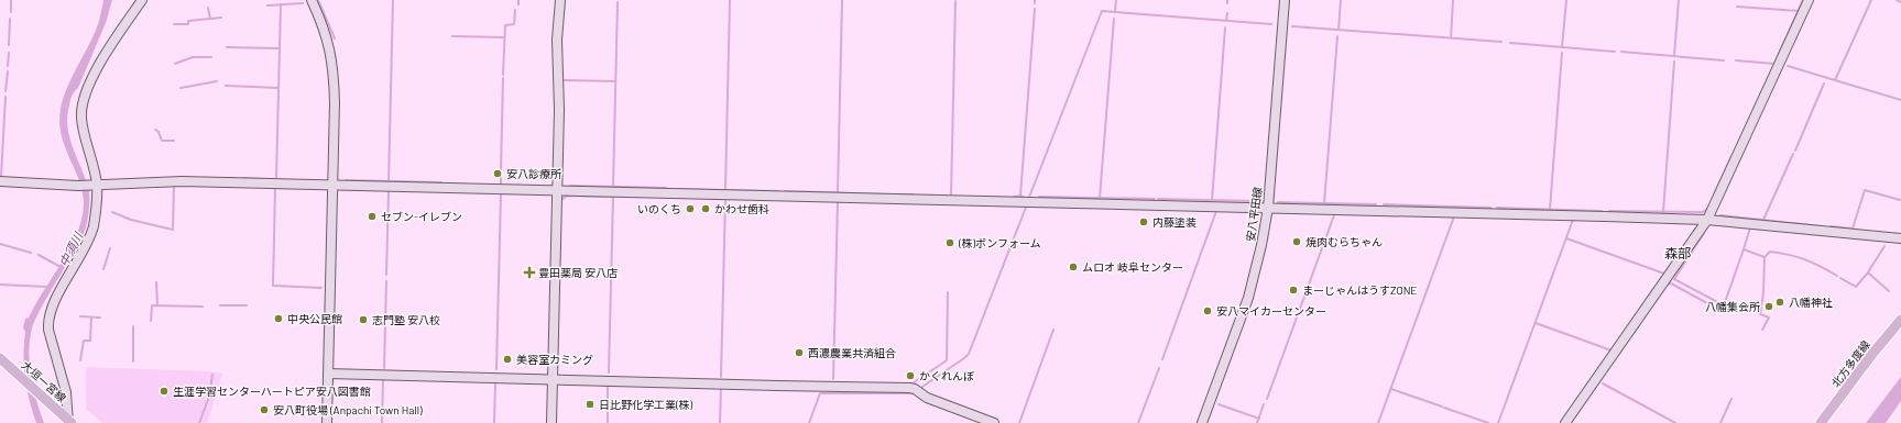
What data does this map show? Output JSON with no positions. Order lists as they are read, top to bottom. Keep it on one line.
{"streets":{"main road":["北方多度線","大垣一宮線"],"street":["安八平田線"]},"districts":["森部"],"water":["中須川"],"places":{"other":["安八診療所","いのくち","かわせ歯科","セブン-イレブン","内藤塗装","焼肉むらちゃん","(株)ボンフォーム","ムロオ 岐阜センター","まーじゃんはうすZONE","八幡神社","八幡集会所","安八マイカーセンター","中央公民館","志門塾 安八校","西濃農業共済組合","美容室カミング","かくれんぼ","生涯学習センターハートピア安八図書館","日比野化学工業(株)","安八町役場 (Anpachi Town Hall)"],"health":["豊田薬局 安八店"]}}
